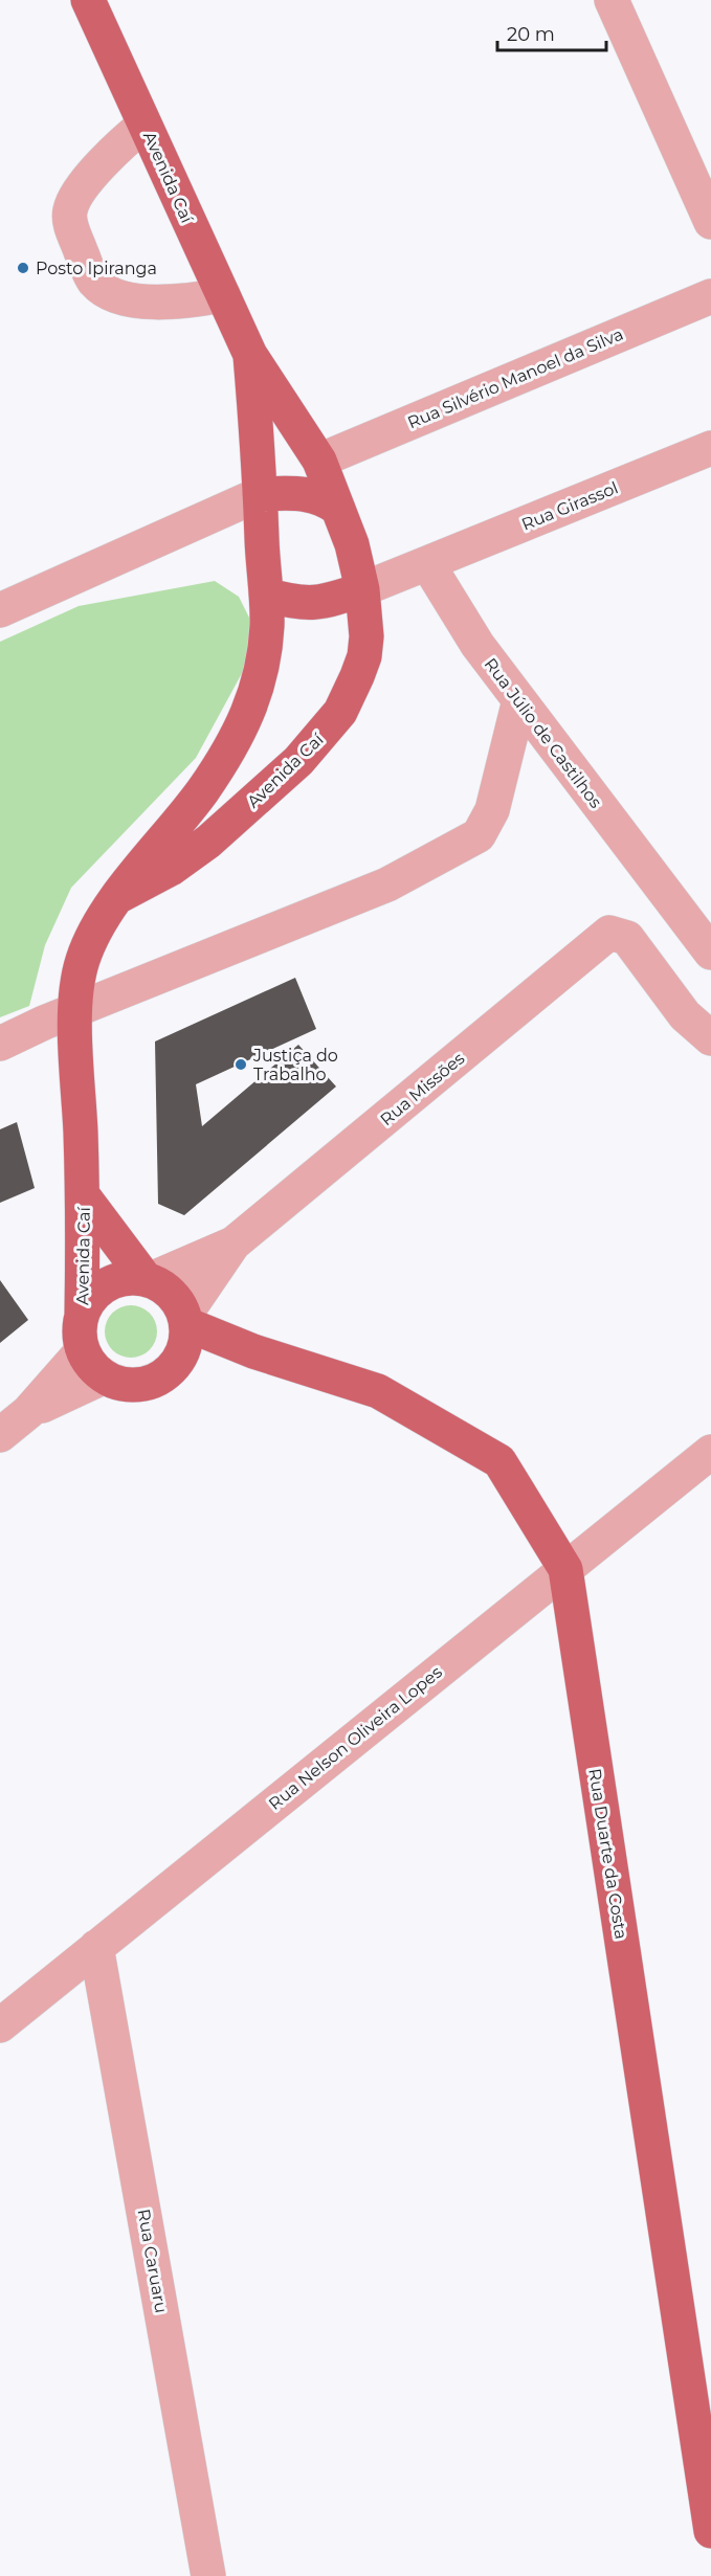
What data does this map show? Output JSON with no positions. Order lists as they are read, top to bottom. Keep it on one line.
{"streets":{"main road":["Avenida Caí","Rua Duarte da Costa"],"street":["Rua Silvério Manoel da Silva","Rua Girassol","Rua Júlio de Castilhos","Rua Missões","Rua Nelson Oliveira Lopes","Rua Caruaru"]},"crossings":[["Avenida Caí","Rua Silvério Manoel da Silva"],["Avenida Caí","Rua Missões"],["Avenida Caí","Rua Duarte da Costa"],["Rua Girassol","Rua Júlio de Castilhos"],["Rua Missões","Rua Duarte da Costa"],["Rua Nelson Oliveira Lopes","Rua Duarte da Costa"],["Rua Nelson Oliveira Lopes","Rua Caruaru"]],"places":["Posto Ipiranga","Justiça do Trabalho"],"scale_bar":"20 m"}
